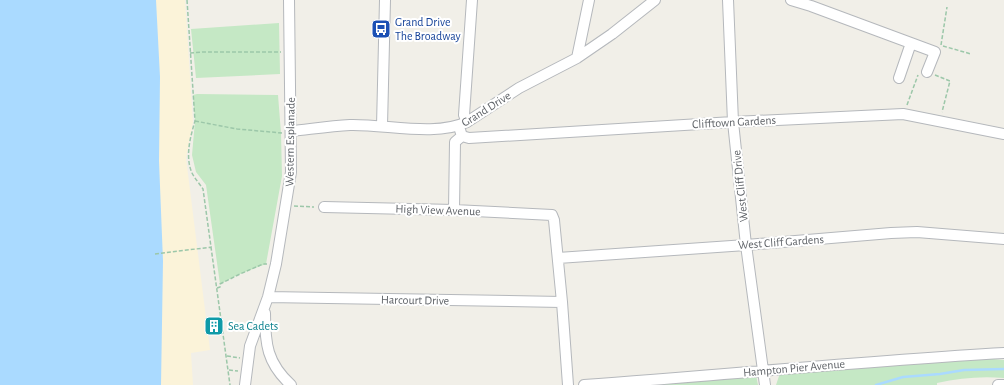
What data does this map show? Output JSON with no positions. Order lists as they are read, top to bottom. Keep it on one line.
{"streets":{"street":["Grand Drive","Clifftown Gardens","Western Esplanade","West Cliff Drive","High View Avenue","West Cliff Gardens","Harcourt Drive","Hampton Pier Avenue"]},"crossings":[["Grand Drive","Clifftown Gardens"],["Grand Drive","Western Esplanade"],["Clifftown Gardens","West Cliff Drive"],["Western Esplanade","Harcourt Drive"],["West Cliff Drive","West Cliff Gardens"],["West Cliff Drive","Hampton Pier Avenue"],["High View Avenue","West Cliff Gardens"]],"places":{"bus stop":["Grand Drive The Broadway"],"building":["Sea Cadets"]}}
